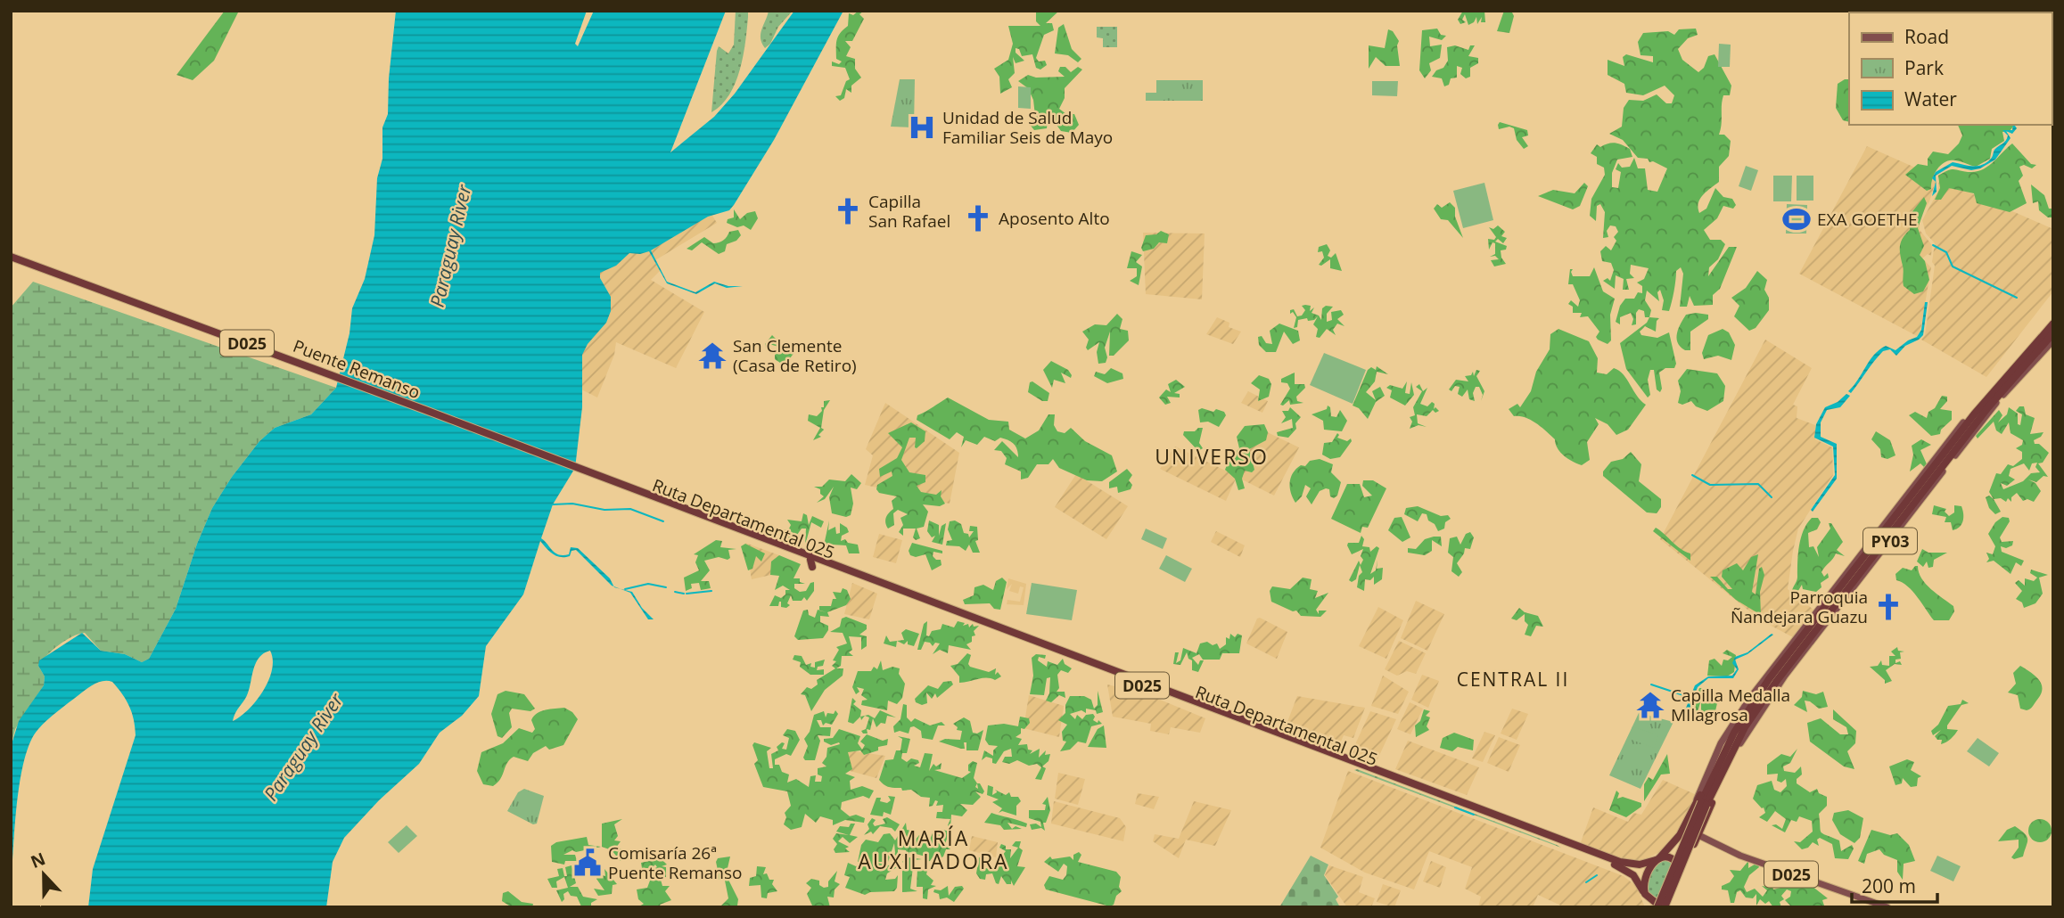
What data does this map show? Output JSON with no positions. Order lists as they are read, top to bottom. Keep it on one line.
{"streets":{"highway":["D025","Puente Remanso","Ruta Departamental 025","PY03"]},"crossings":[["D025","PY03"],["Puente Remanso","Ruta Departamental 025"],["Ruta Departamental 025","PY03"]],"districts":["UNIVERSO","CENTRAL II","MARÍA AUXILIADORA"],"water":["Paraguay River"],"places":{"hospital":["Unidad de Salud Familiar Seis de Mayo"],"church":["Capilla San Rafael","Aposento Alto","Parroquia Ñandejara Guazu"],"sports":["EXA GOETHE"],"temple":["San Clemente (Casa de Retiro)","Capilla Medalla MIlagrosa"],"public building":["Comisaría 26ª Puente Remanso"]},"legend":["Road","Park","Water"],"scale_bar":"200 m","north":"top"}
